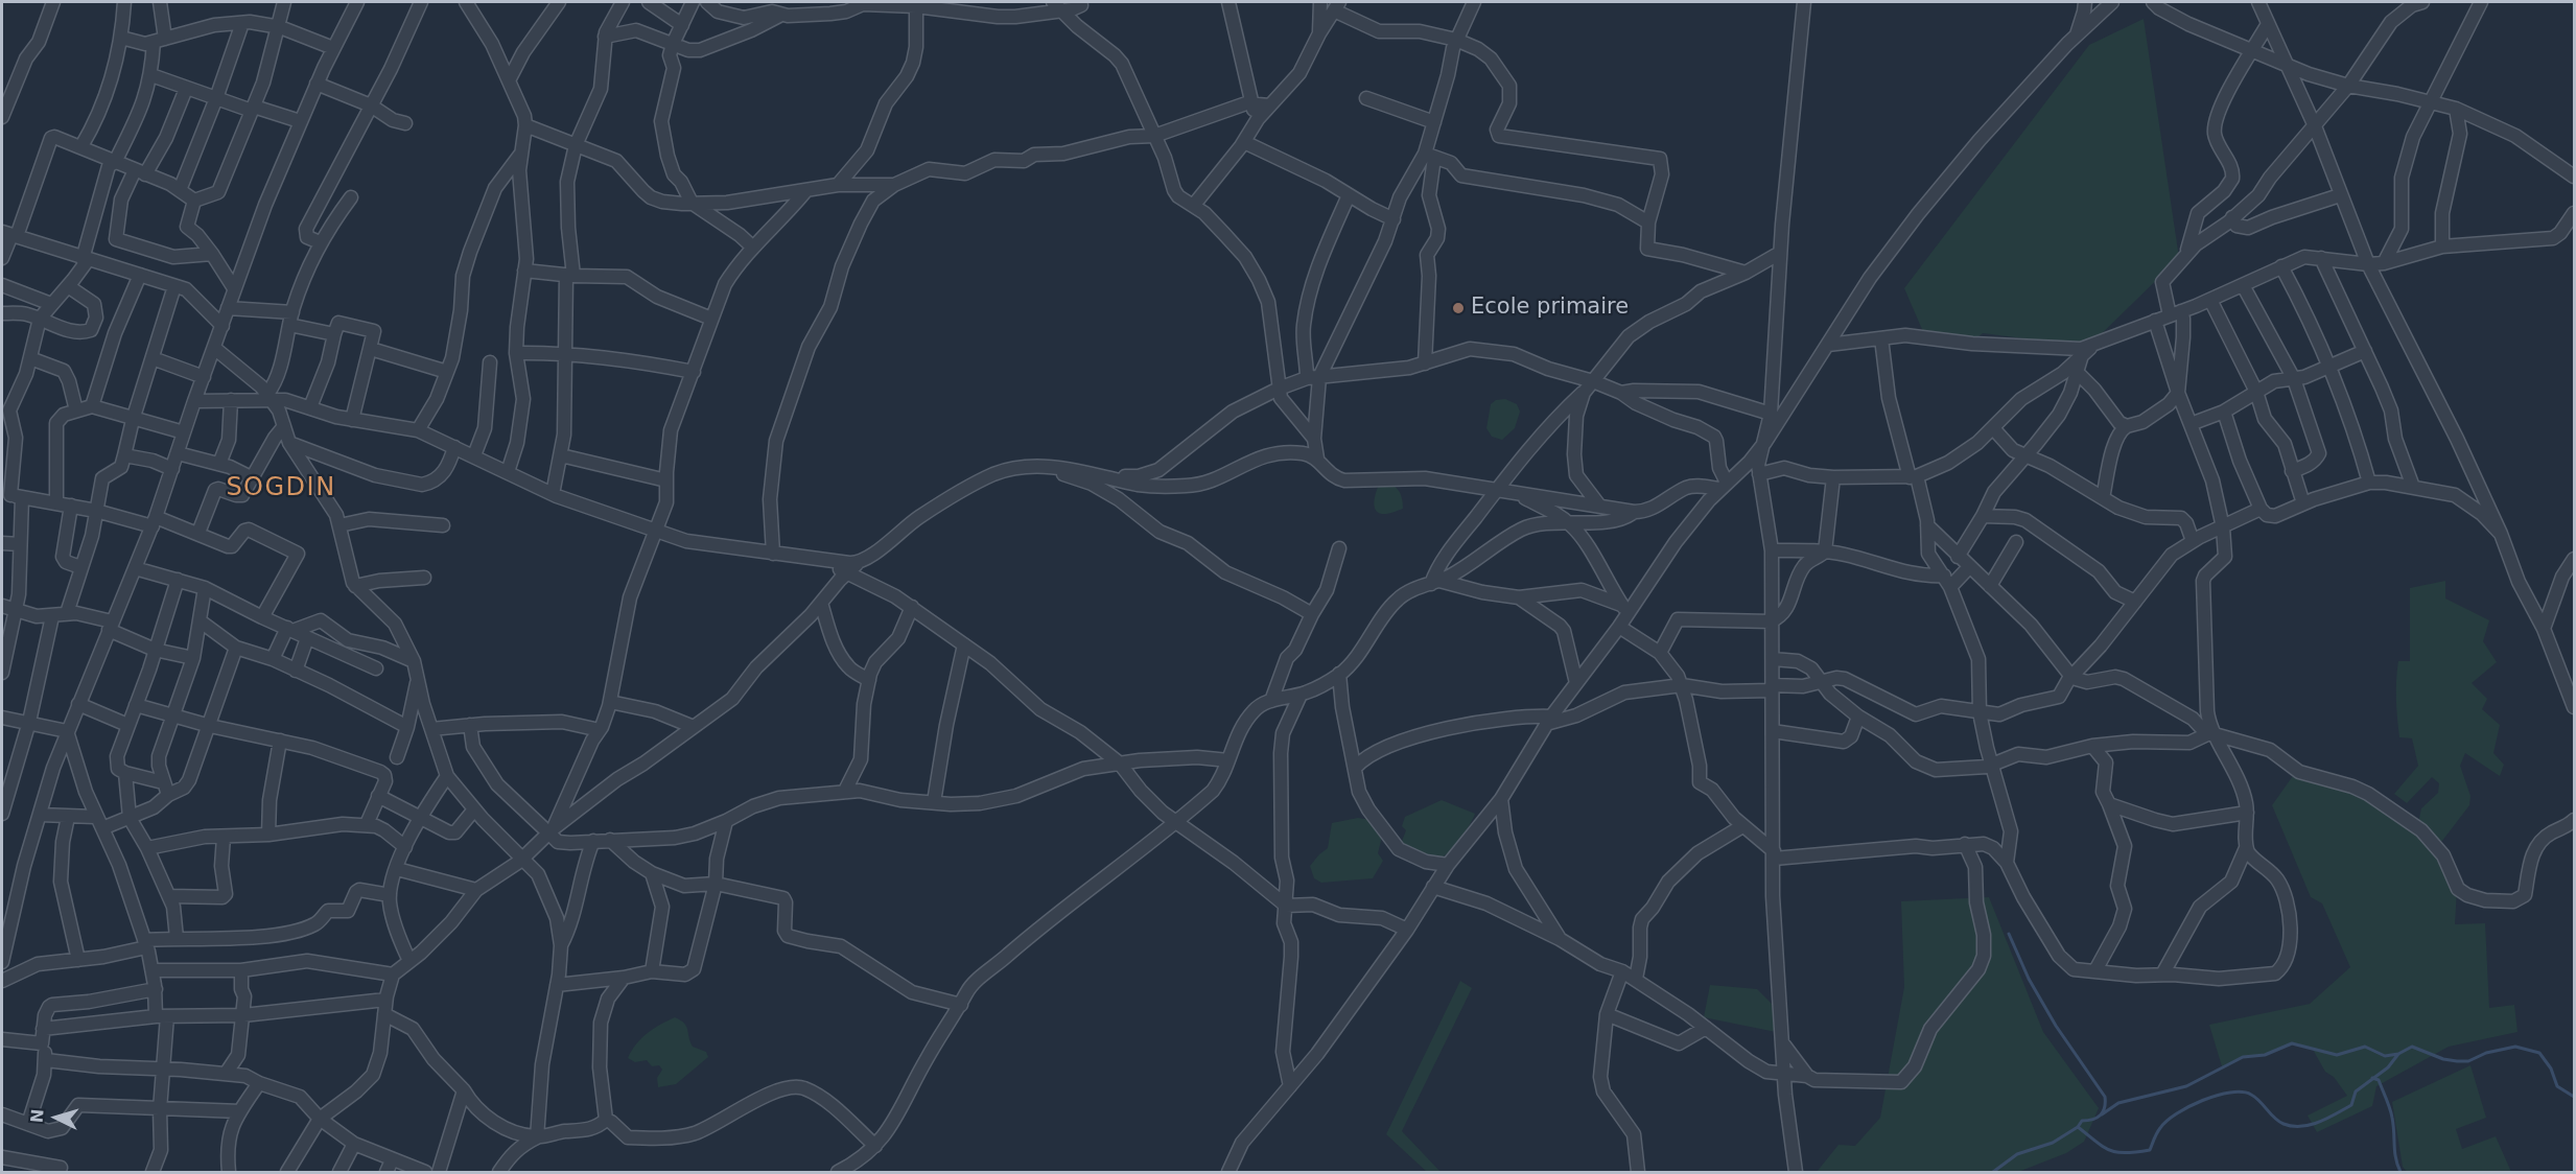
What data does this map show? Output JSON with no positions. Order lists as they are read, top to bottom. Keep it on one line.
{"districts":["SOGDIN"],"places":["Ecole primaire"],"north":"left"}
